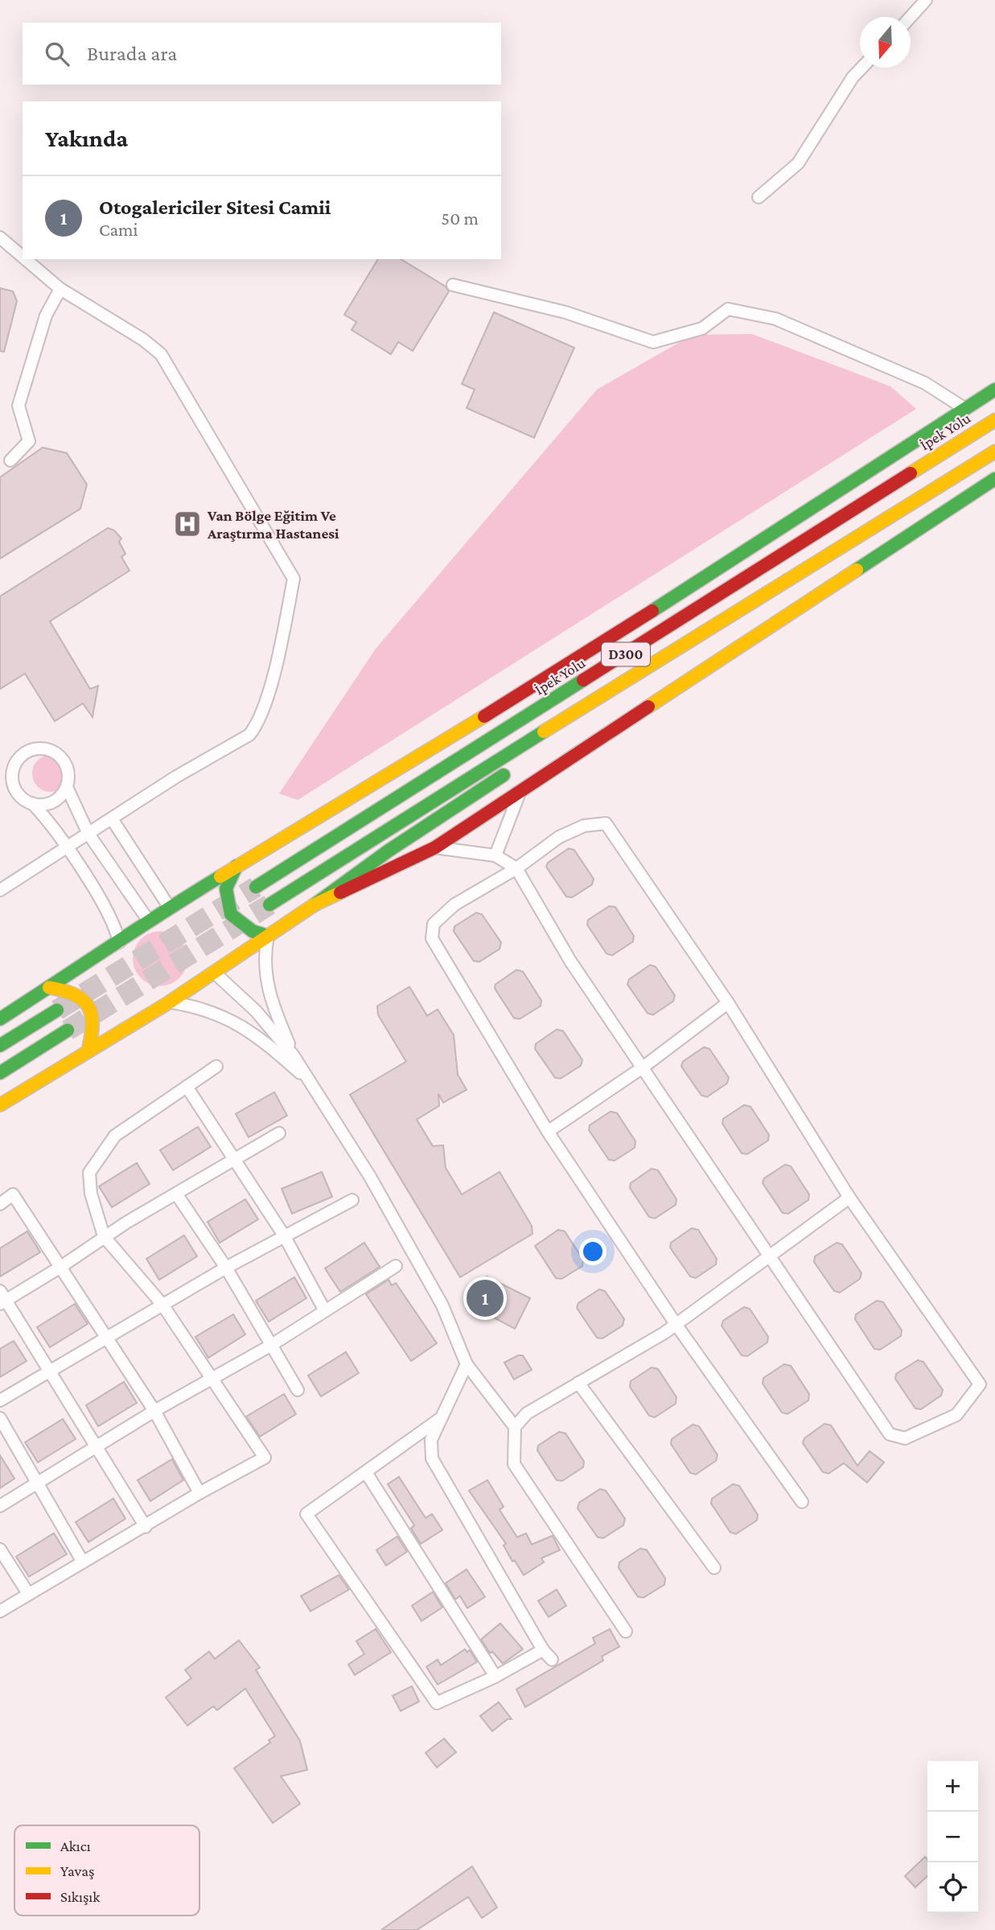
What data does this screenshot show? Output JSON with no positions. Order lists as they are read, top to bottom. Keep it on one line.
{"streets":{"main road":["İpek Yolu","D300"]},"places":{"hospital":["Van Bölge Eğitim Ve Araştırma Hastanesi"]},"legend":["Akıcı","Yavaş","Sıkışık"],"north":"bottom","page":{"search":"Burada ara","heading":"Yakında","list":[{"mark":"1","name":"Otogalericiler Sitesi Camii","note":"Cami","value":"50 m"}],"pins":"1","map_buttons":["+","−"]}}
